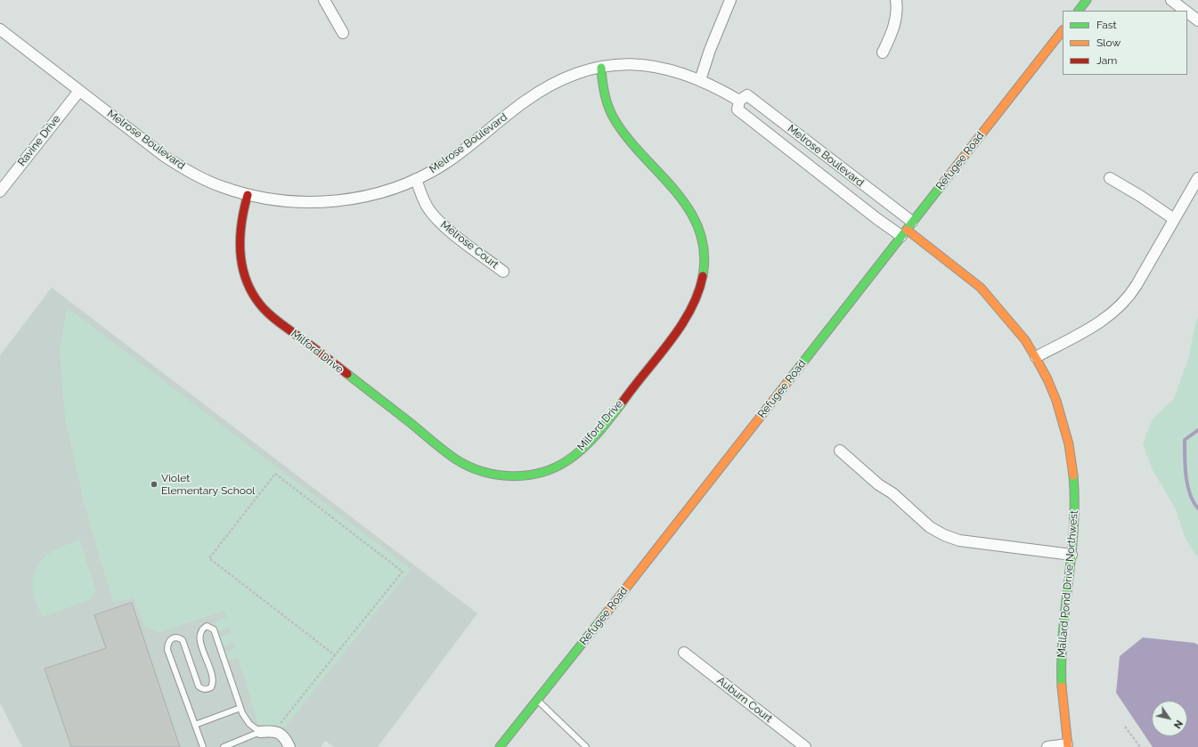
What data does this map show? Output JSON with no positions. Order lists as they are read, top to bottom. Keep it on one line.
{"streets":{"street":["Melrose Boulevard","Ravine Drive","Refugee Road","Melrose Court","Milford Drive","Mallard Pond Drive Northwest","Auburn Court"]},"crossings":[["Melrose Boulevard","Ravine Drive"],["Melrose Boulevard","Refugee Road"],["Melrose Boulevard","Melrose Court"],["Melrose Boulevard","Milford Drive"],["Melrose Boulevard","Mallard Pond Drive Northwest"],["Refugee Road","Mallard Pond Drive Northwest"]],"places":["Violet Elementary School"],"legend":["Fast","Slow","Jam"],"north":"bottom right"}
